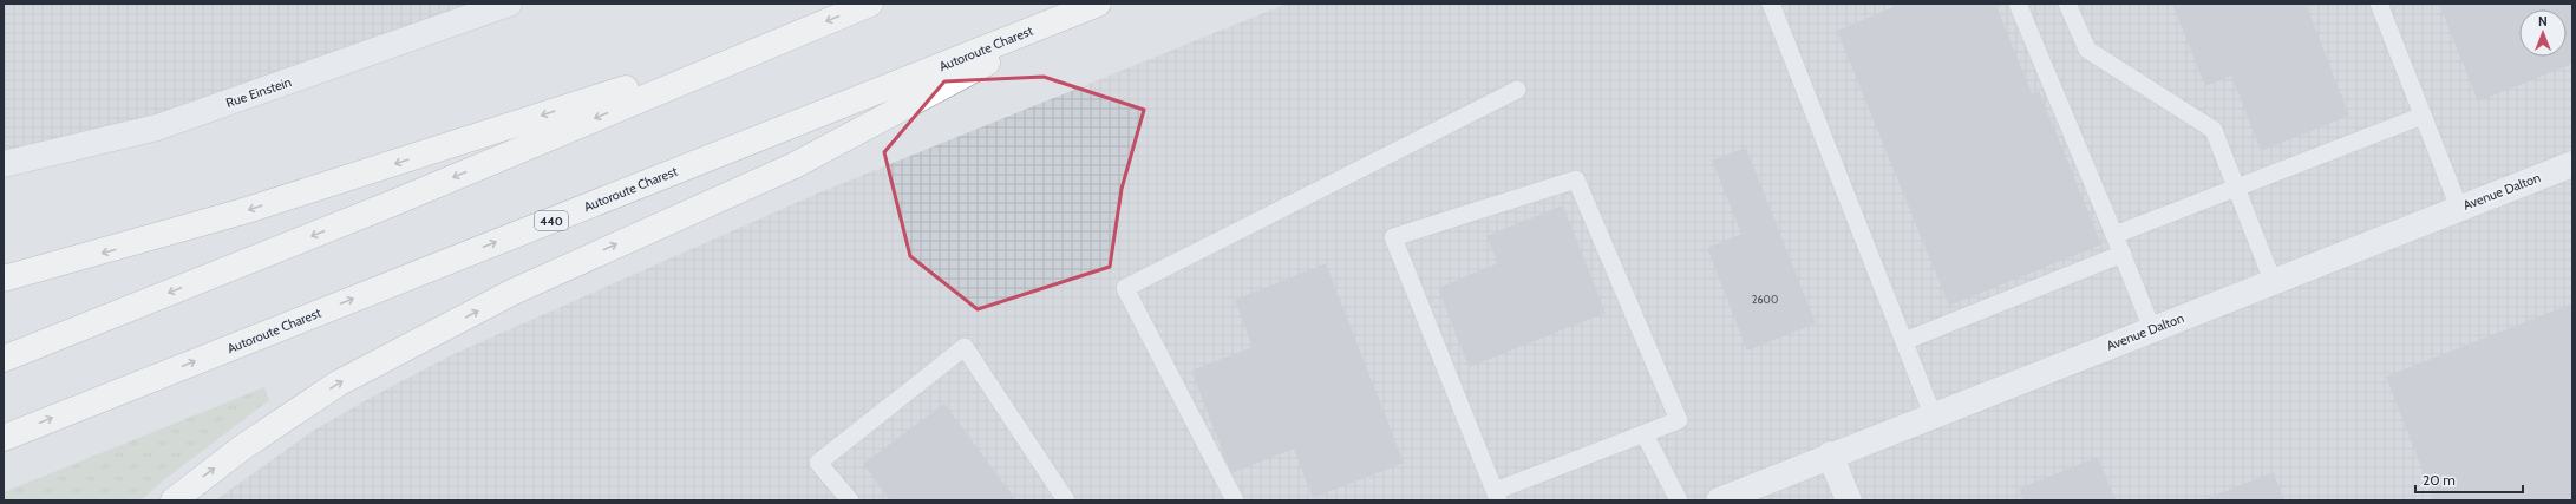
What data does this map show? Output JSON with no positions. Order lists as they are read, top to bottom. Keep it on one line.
{"streets":{"highway":["Autoroute Charest","440"],"street":["Rue Einstein","Avenue Dalton"]},"house_numbers":["2600"],"scale_bar":"20 m","north":"top"}
